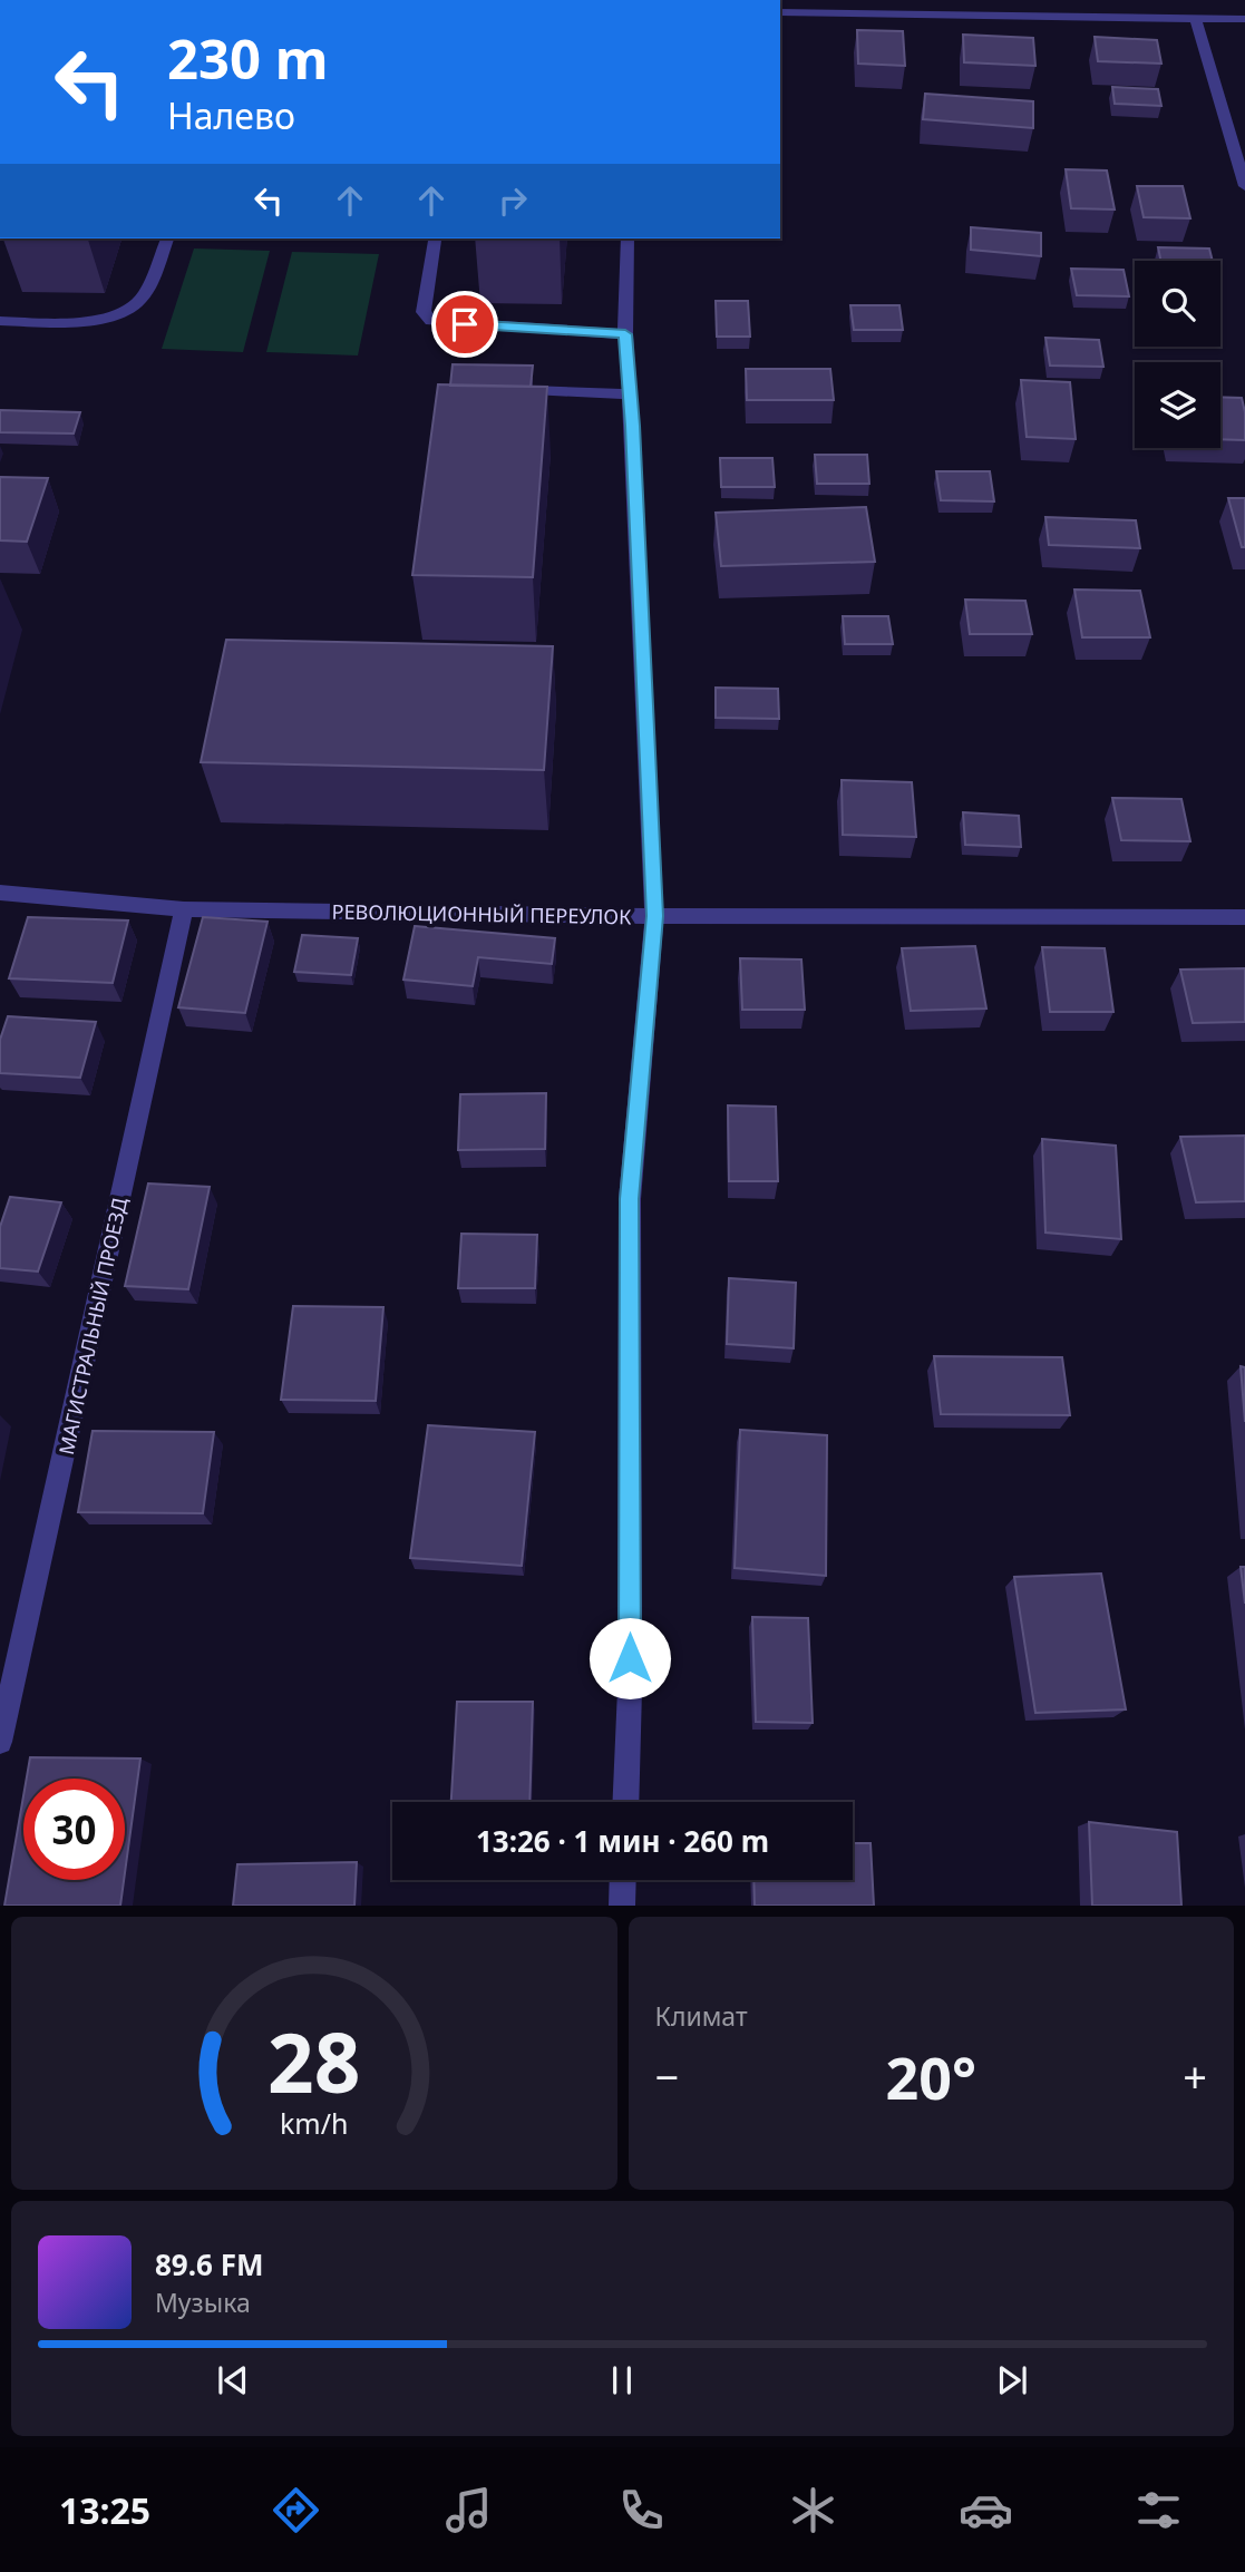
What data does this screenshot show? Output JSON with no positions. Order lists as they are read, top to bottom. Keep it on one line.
{"streets":{"street":["РЕВОЛЮЦИОННЫЙ ПЕРЕУЛОК","МАГИСТРАЛЬНЫЙ ПРОЕЗД"]},"crossings":[["РЕВОЛЮЦИОННЫЙ ПЕРЕУЛОК","МАГИСТРАЛЬНЫЙ ПРОЕЗД"]],"page":{"turn":["230 m","Налево"],"limit":"30","trip":"13:26 · 1 мин · 260 m","tile":"Климат","heat":["−","20°","+"],"song":["89.6 FM","Музыка"],"tabs":"13:25","gauge":["28","km/h"]}}
